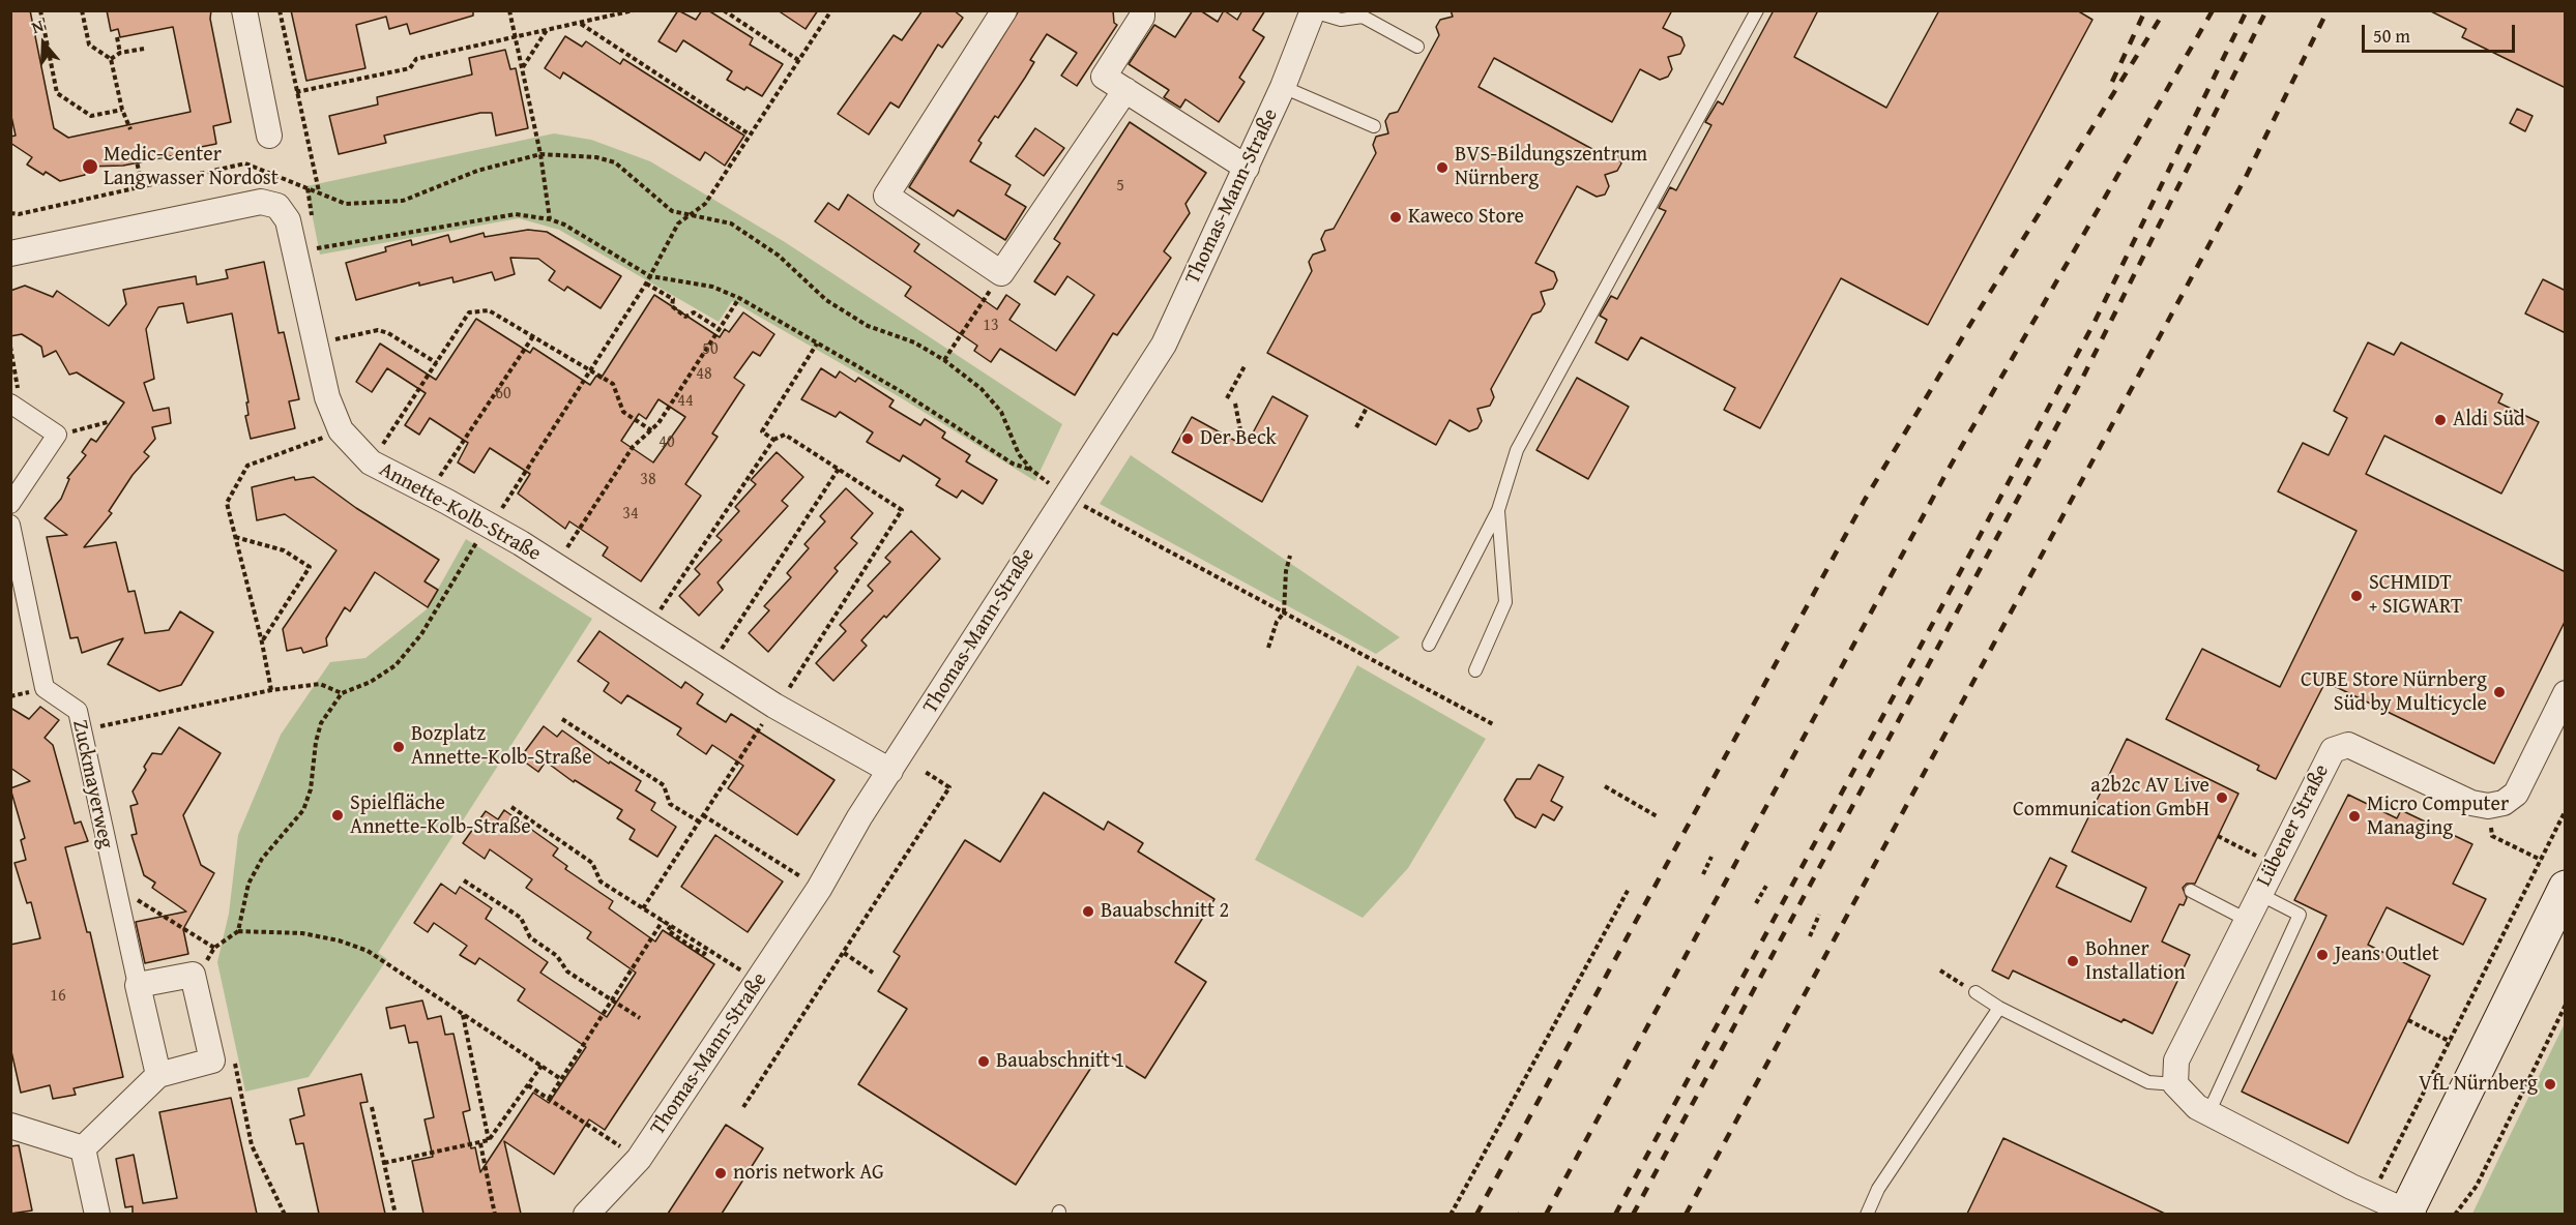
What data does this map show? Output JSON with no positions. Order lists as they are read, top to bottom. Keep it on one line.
{"streets":{"street":["Thomas-Mann-Straße","Annette-Kolb-Straße","Zuckmayerweg","Lübener Straße"]},"crossings":[["Thomas-Mann-Straße","Annette-Kolb-Straße"]],"places":["Medic-Center Langwasser Nordost","BVS-Bildungszentrum Nürnberg","Kaweco Store","Aldi Süd","Der Beck","SCHMIDT + SIGWART","CUBE Store Nürnberg Süd by Multicycle","Bozplatz Annette-Kolb-Straße","a2b2c AV Live Communication GmbH","Spielfläche Annette-Kolb-Straße","Micro Computer Managing","Bauabschnitt 2","Jeans Outlet","Bohner Installation","Bauabschnitt 1","VfL Nürnberg","noris network AG"],"house_numbers":["5","13","50","48","60","44","40","38","34","16"],"scale_bar":"50 m","north":"top"}
